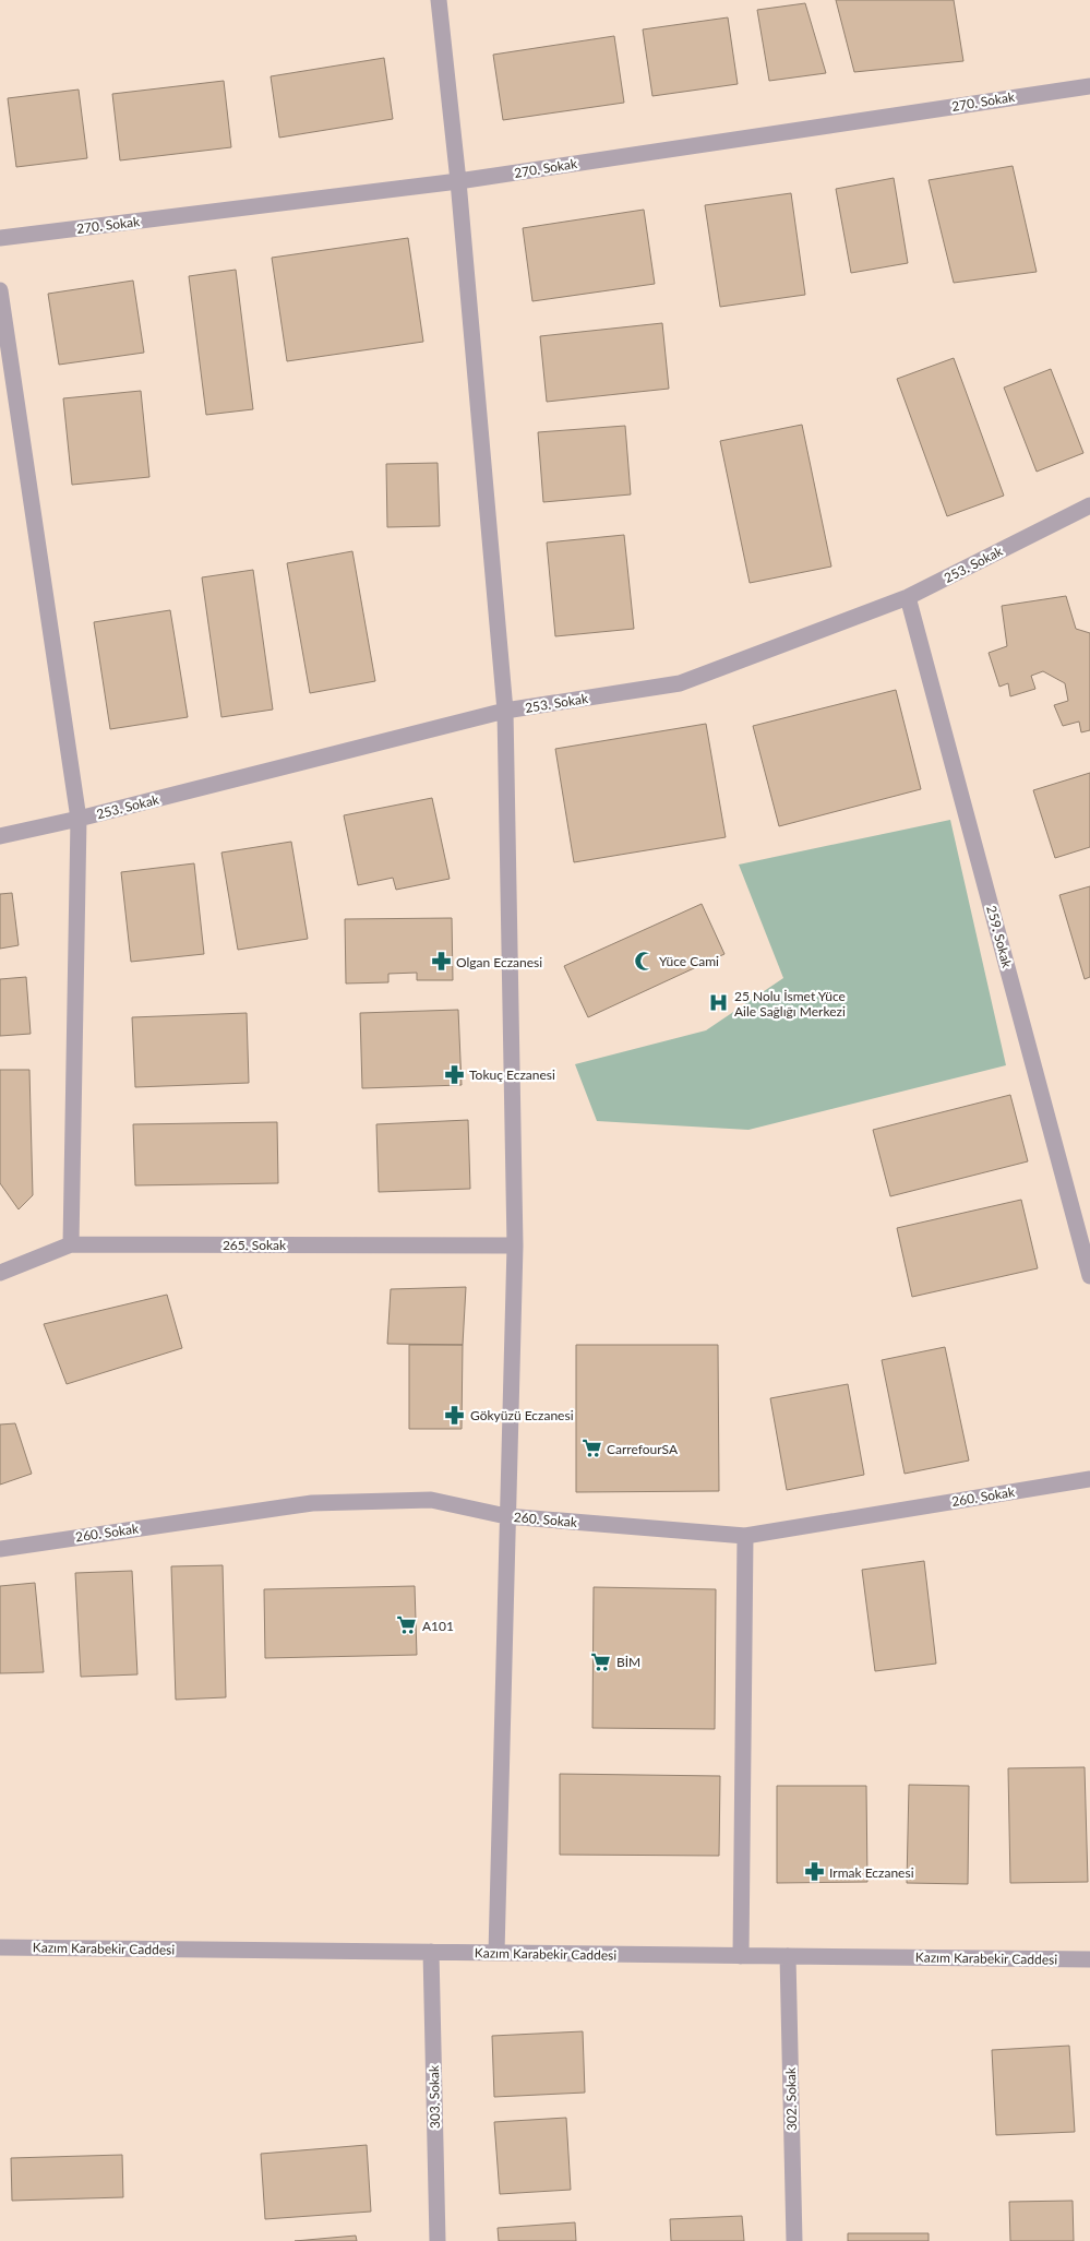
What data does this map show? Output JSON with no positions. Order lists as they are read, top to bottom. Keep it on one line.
{"streets":{"street":["270. Sokak","253. Sokak","259. Sokak","265. Sokak","260. Sokak","Kazım Karabekir Caddesi","303. Sokak","302. Sokak"]},"crossings":[["253. Sokak","259. Sokak"],["Kazım Karabekir Caddesi","303. Sokak"],["Kazım Karabekir Caddesi","302. Sokak"]],"places":{"mosque":["Yüce Cami"],"pharmacy":["Olgan Eczanesi","Tokuç Eczanesi","Gökyüzü Eczanesi","Irmak Eczanesi"],"hospital":["25 Nolu İsmet Yüce Aile Sağlığı Merkezi"],"supermarket":["CarrefourSA","A101","BİM"]}}
